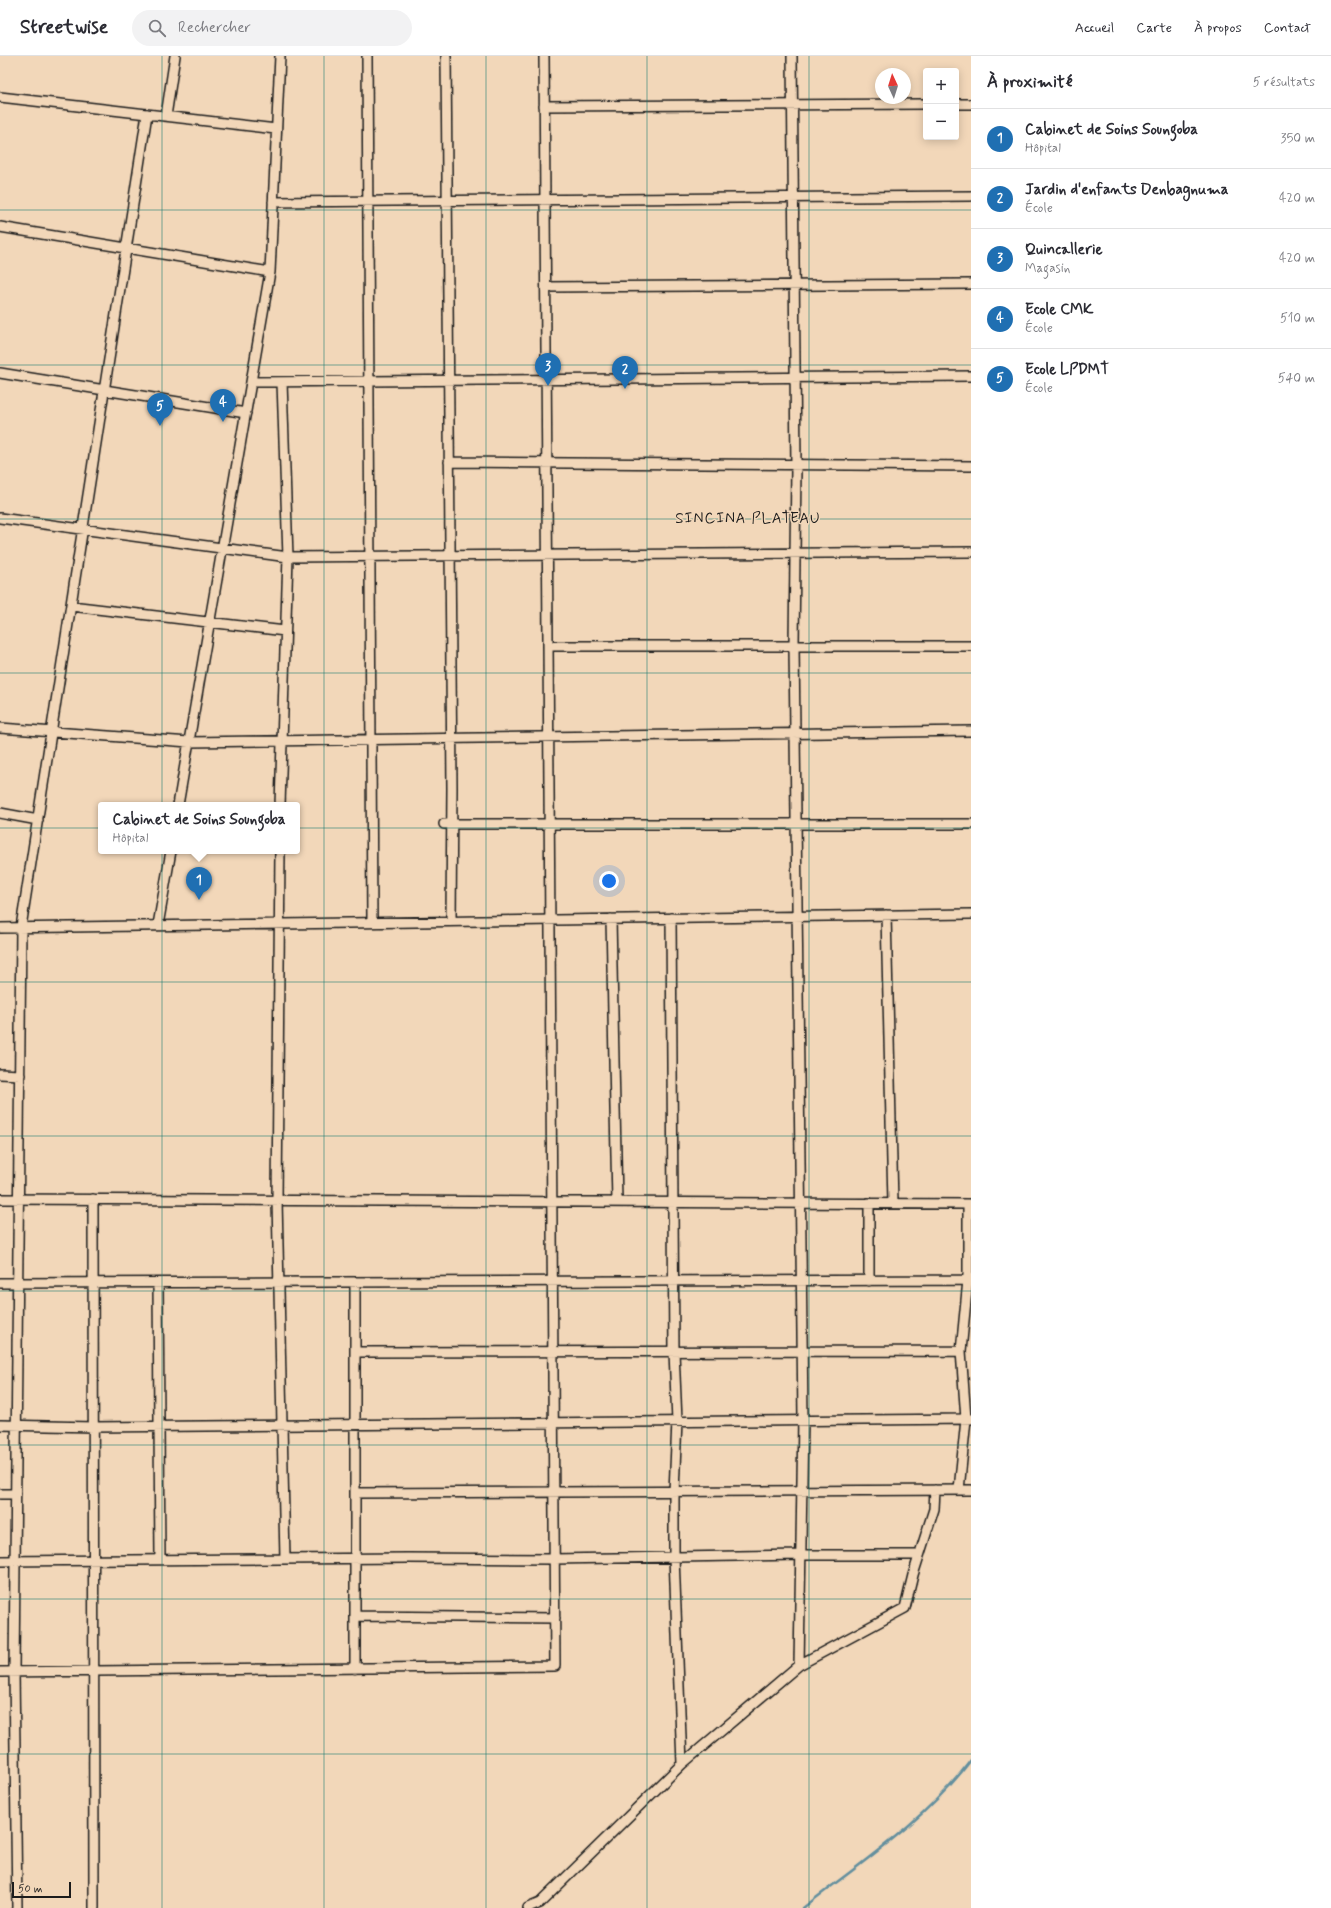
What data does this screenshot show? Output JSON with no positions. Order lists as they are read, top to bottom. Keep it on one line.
{"districts":["SINCINA PLATEAU"],"scale_bar":"50 m","north":"top","page":{"header":"Streetwise","search":"Rechercher","nav":["Accueil","Carte","À propos","Contact"],"heading":["À proximité","5 résultats"],"map_buttons":["+","−"],"list":[{"mark":"1","name":"Cabinet de Soins Soungoba","note":"Hôpital","value":"350 m"},{"mark":"2","name":"Jardin d'enfants Denbagnuma","note":"École","value":"420 m"},{"mark":"3","name":"Quincallerie","note":"Magasin","value":"420 m"},{"mark":"4","name":"Ecole CMK","note":"École","value":"510 m"},{"mark":"5","name":"Ecole LPDMT","note":"École","value":"540 m"}],"pins":["3","2","4","5","1"],"popup":["Cabinet de Soins Soungoba","Hôpital"],"scale":"50 m"}}
